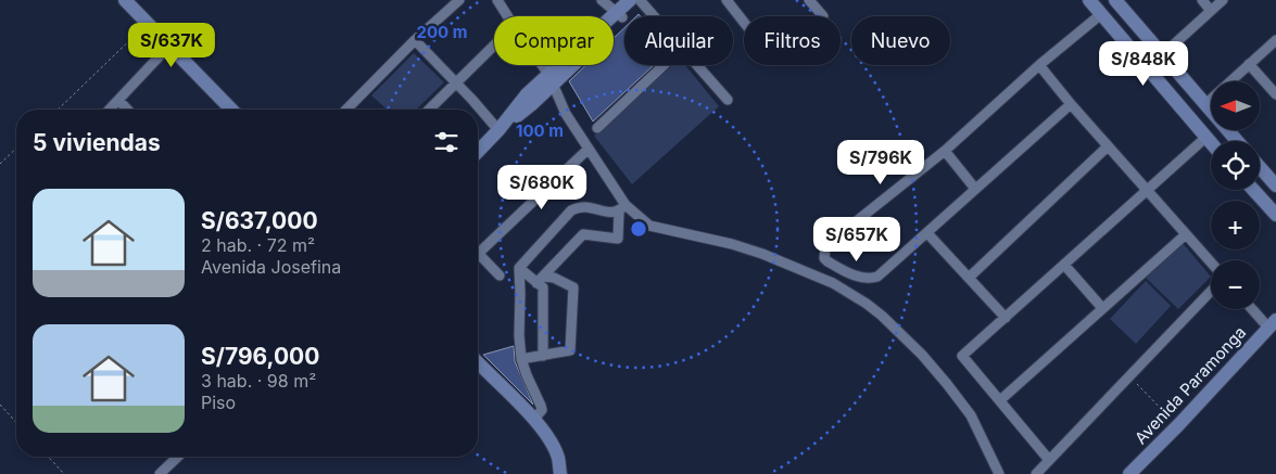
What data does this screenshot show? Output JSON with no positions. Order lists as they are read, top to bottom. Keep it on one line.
{"streets":{"street":["Avenida Paramonga"]},"north":"left","page":{"chip":["Comprar","Alquilar","Filtros","Nuevo"],"price":["S/637K","S/848K","S/796K","S/680K","S/657K"],"map_buttons":["+","−"],"heading":"5 viviendas","list":[{"name":"S/637,000","note":"2 hab. · 72 m² · Avenida Josefina"},{"name":"S/796,000","note":"3 hab. · 98 m² · Piso"}]},"rings":["200 m","100 m"]}
